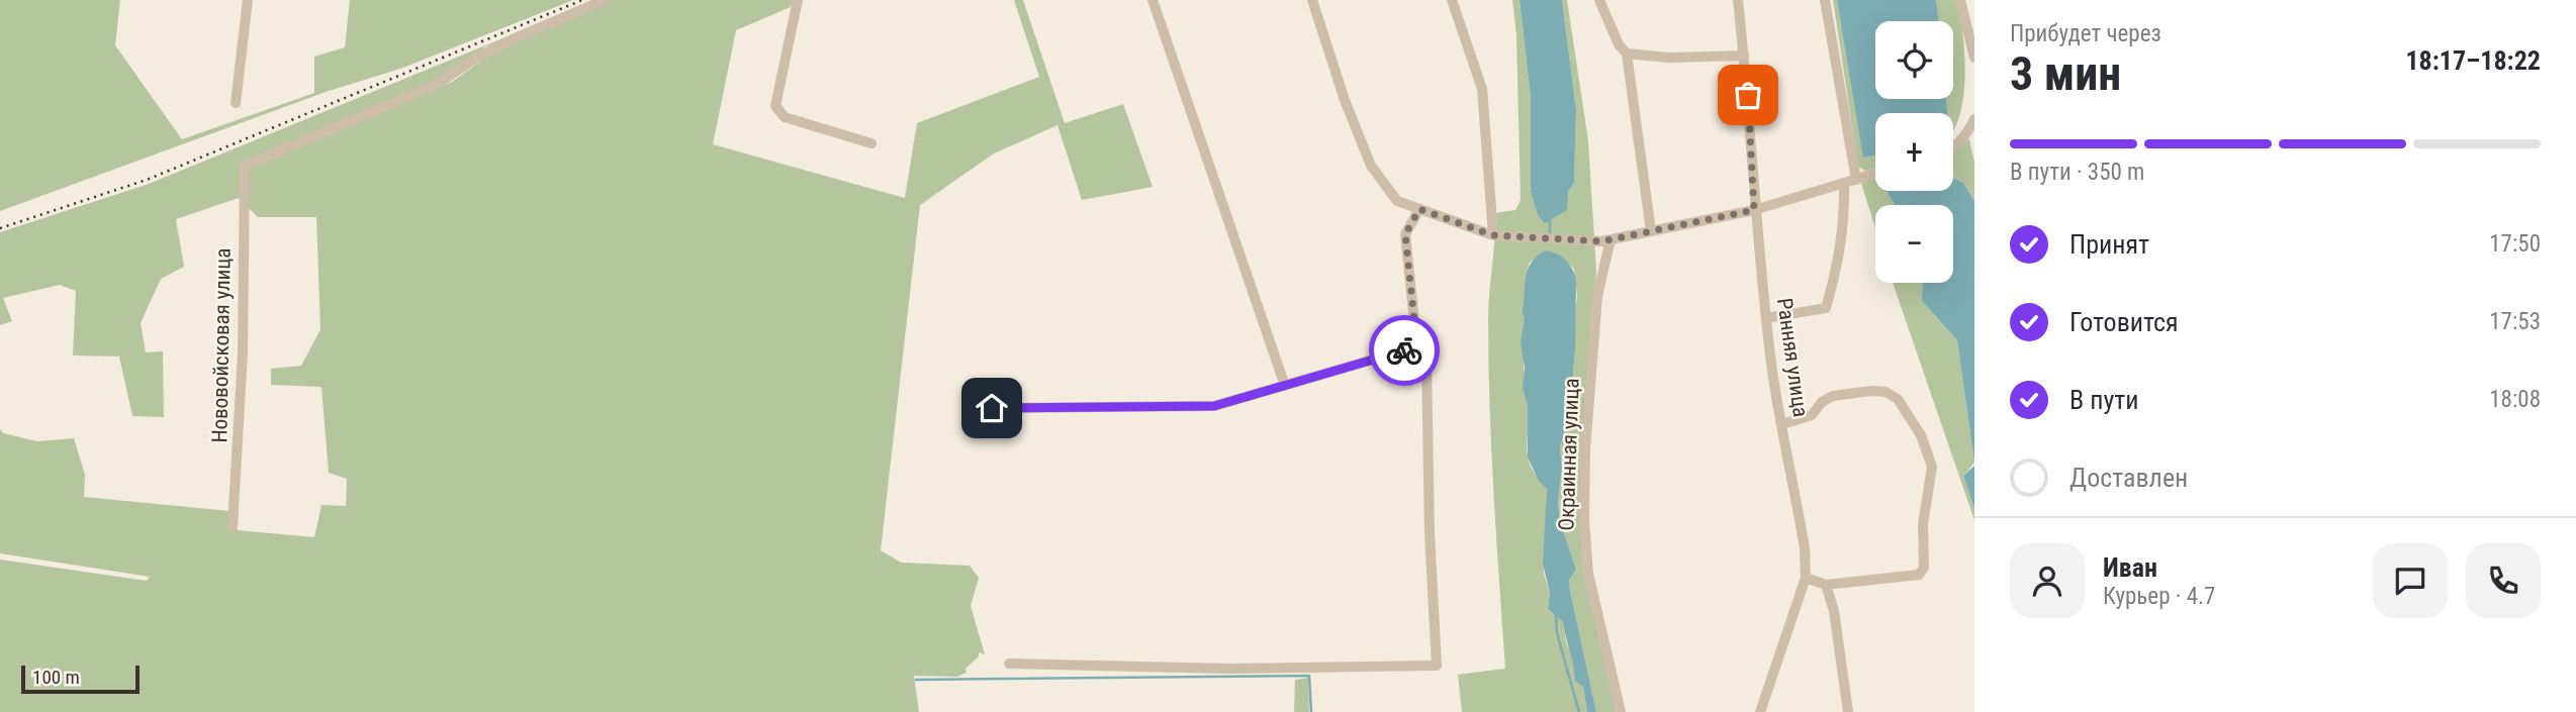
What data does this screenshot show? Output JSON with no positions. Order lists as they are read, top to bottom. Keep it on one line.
{"streets":{"street":["Нововойсковая улица","Ранняя улица","Окраинная улица"]},"scale_bar":"100 m","page":{"heading":["3 мин","Прибудет через","18:17–18:22"],"panel":["Иван","Курьер · 4.7"],"map_buttons":["+","−"],"bar":"В пути · 350 m","list":[["Принят","17:50"],["Готовится","17:53"],["В пути","18:08"],"Доставлен"],"scale":"100 m"}}
